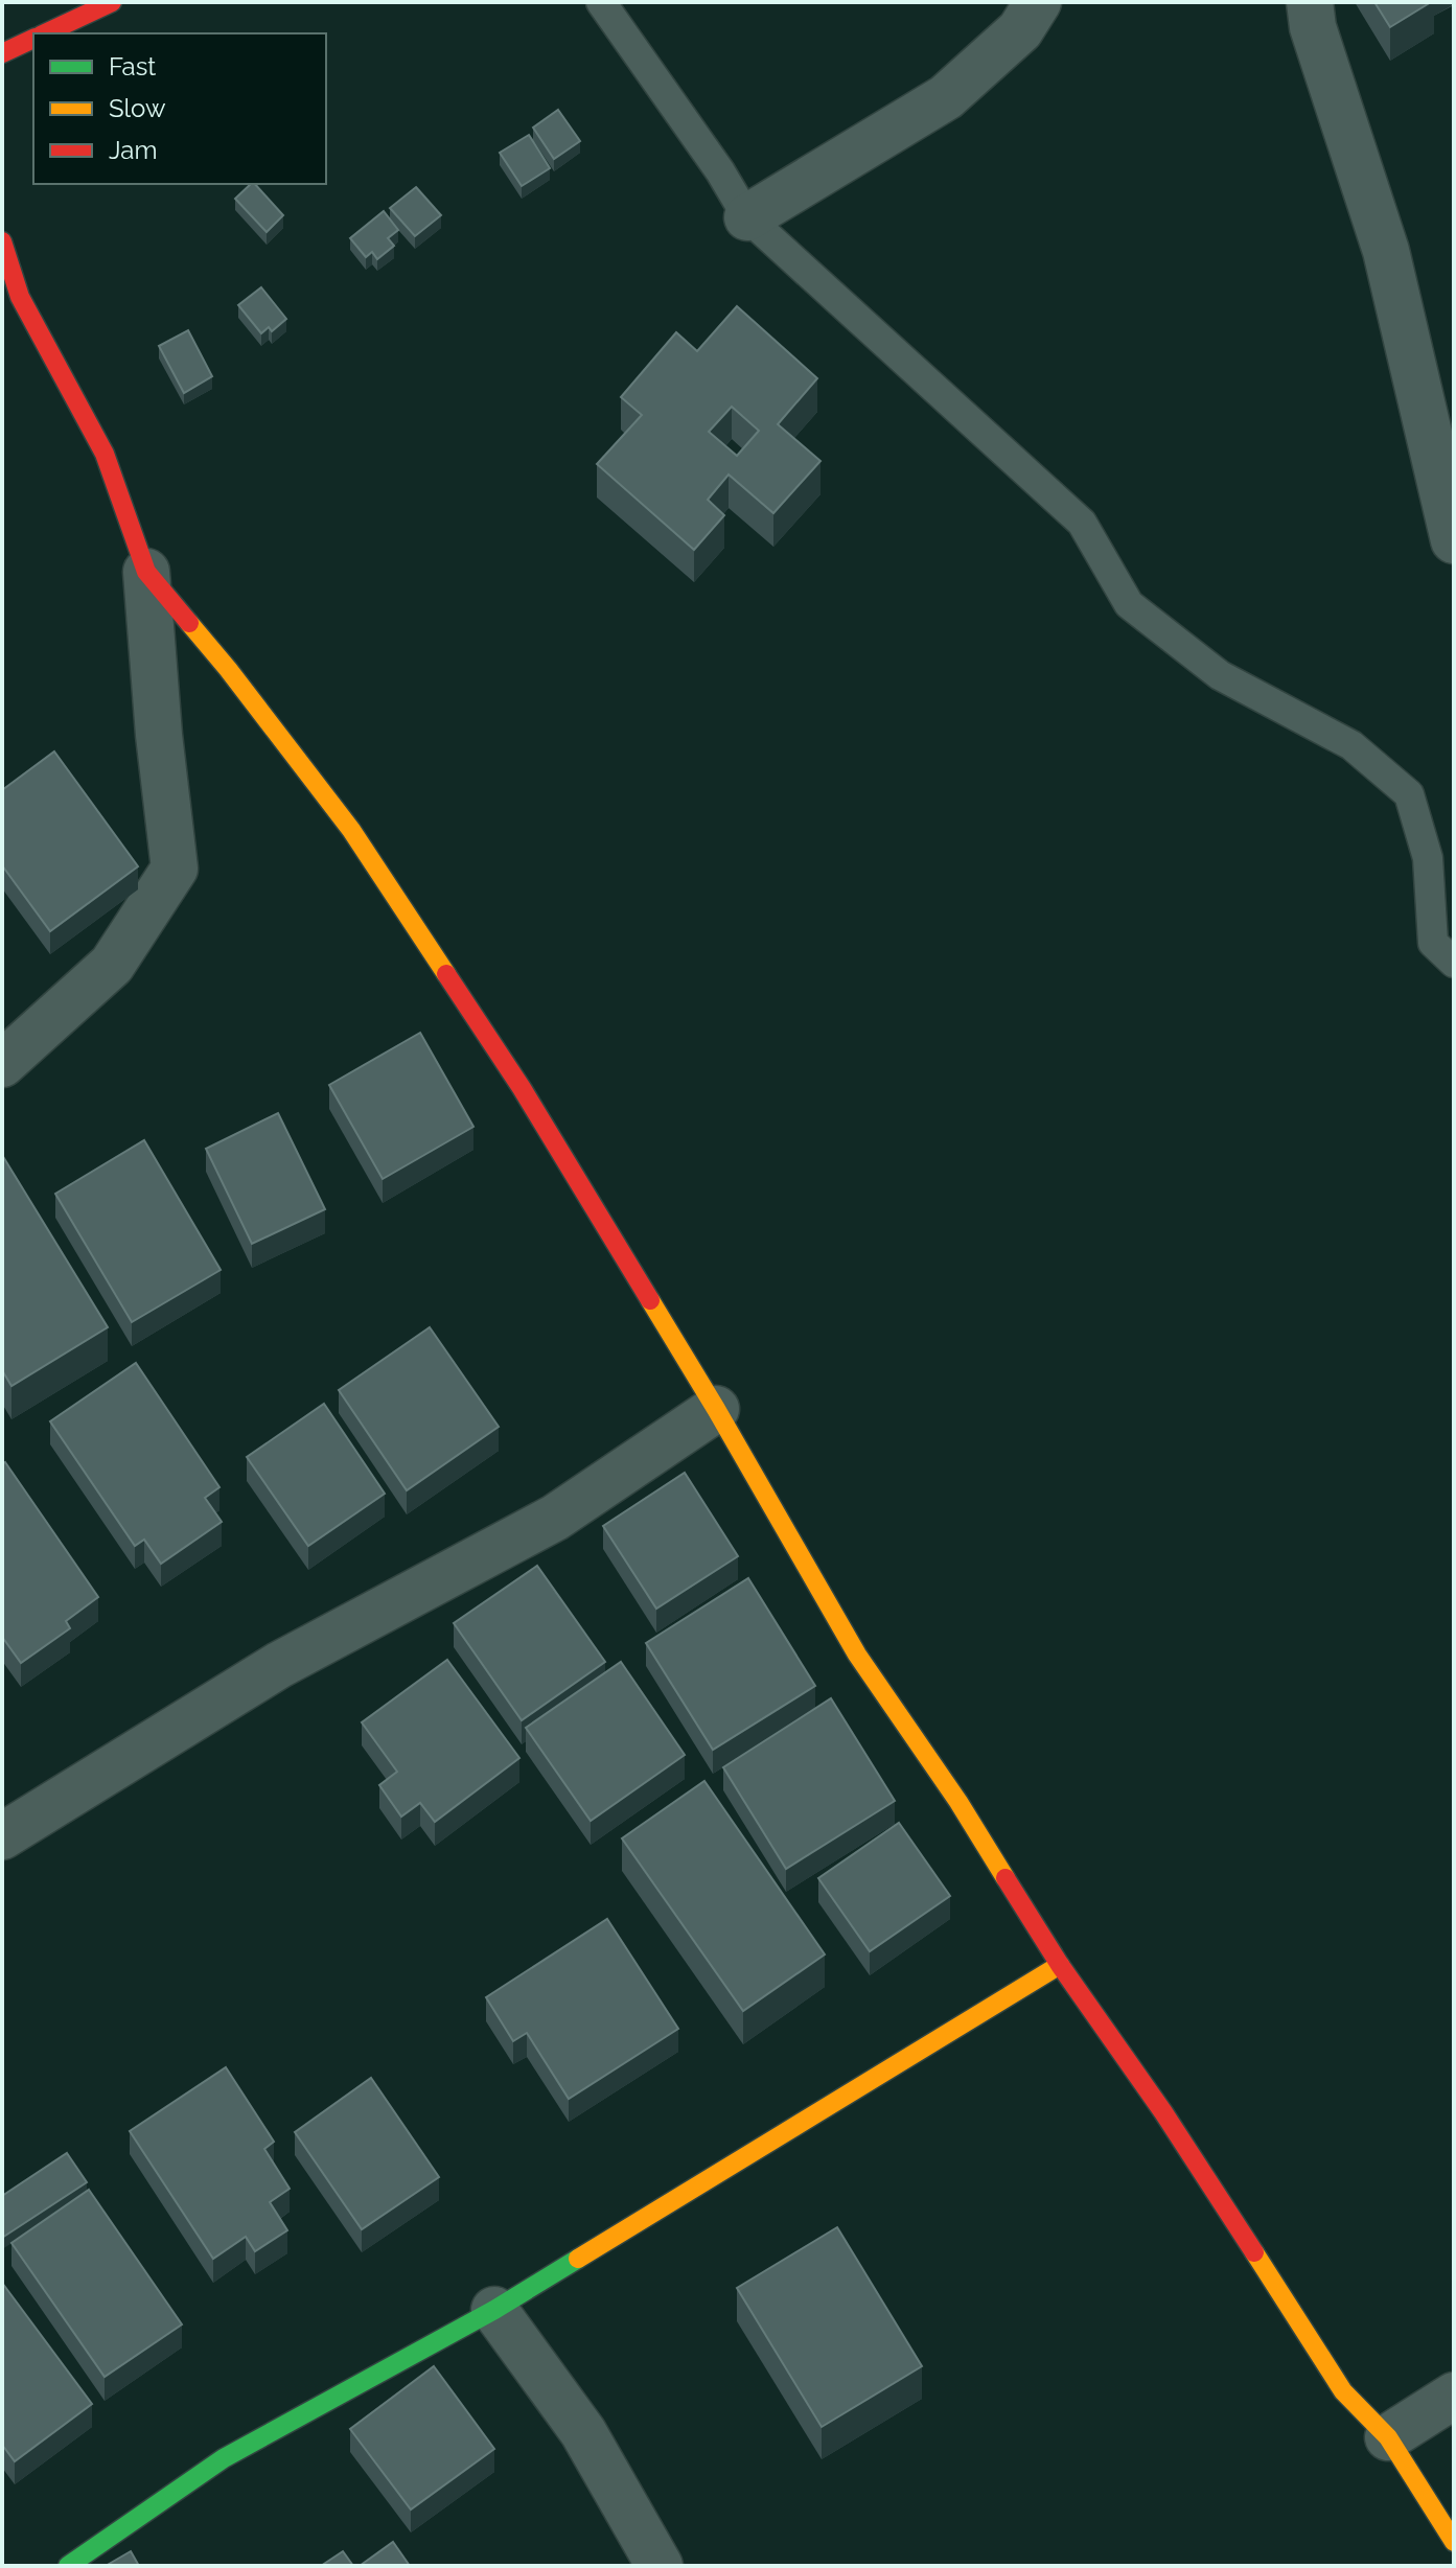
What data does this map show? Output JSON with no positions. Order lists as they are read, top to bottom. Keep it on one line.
{"legend":["Fast","Slow","Jam"]}
